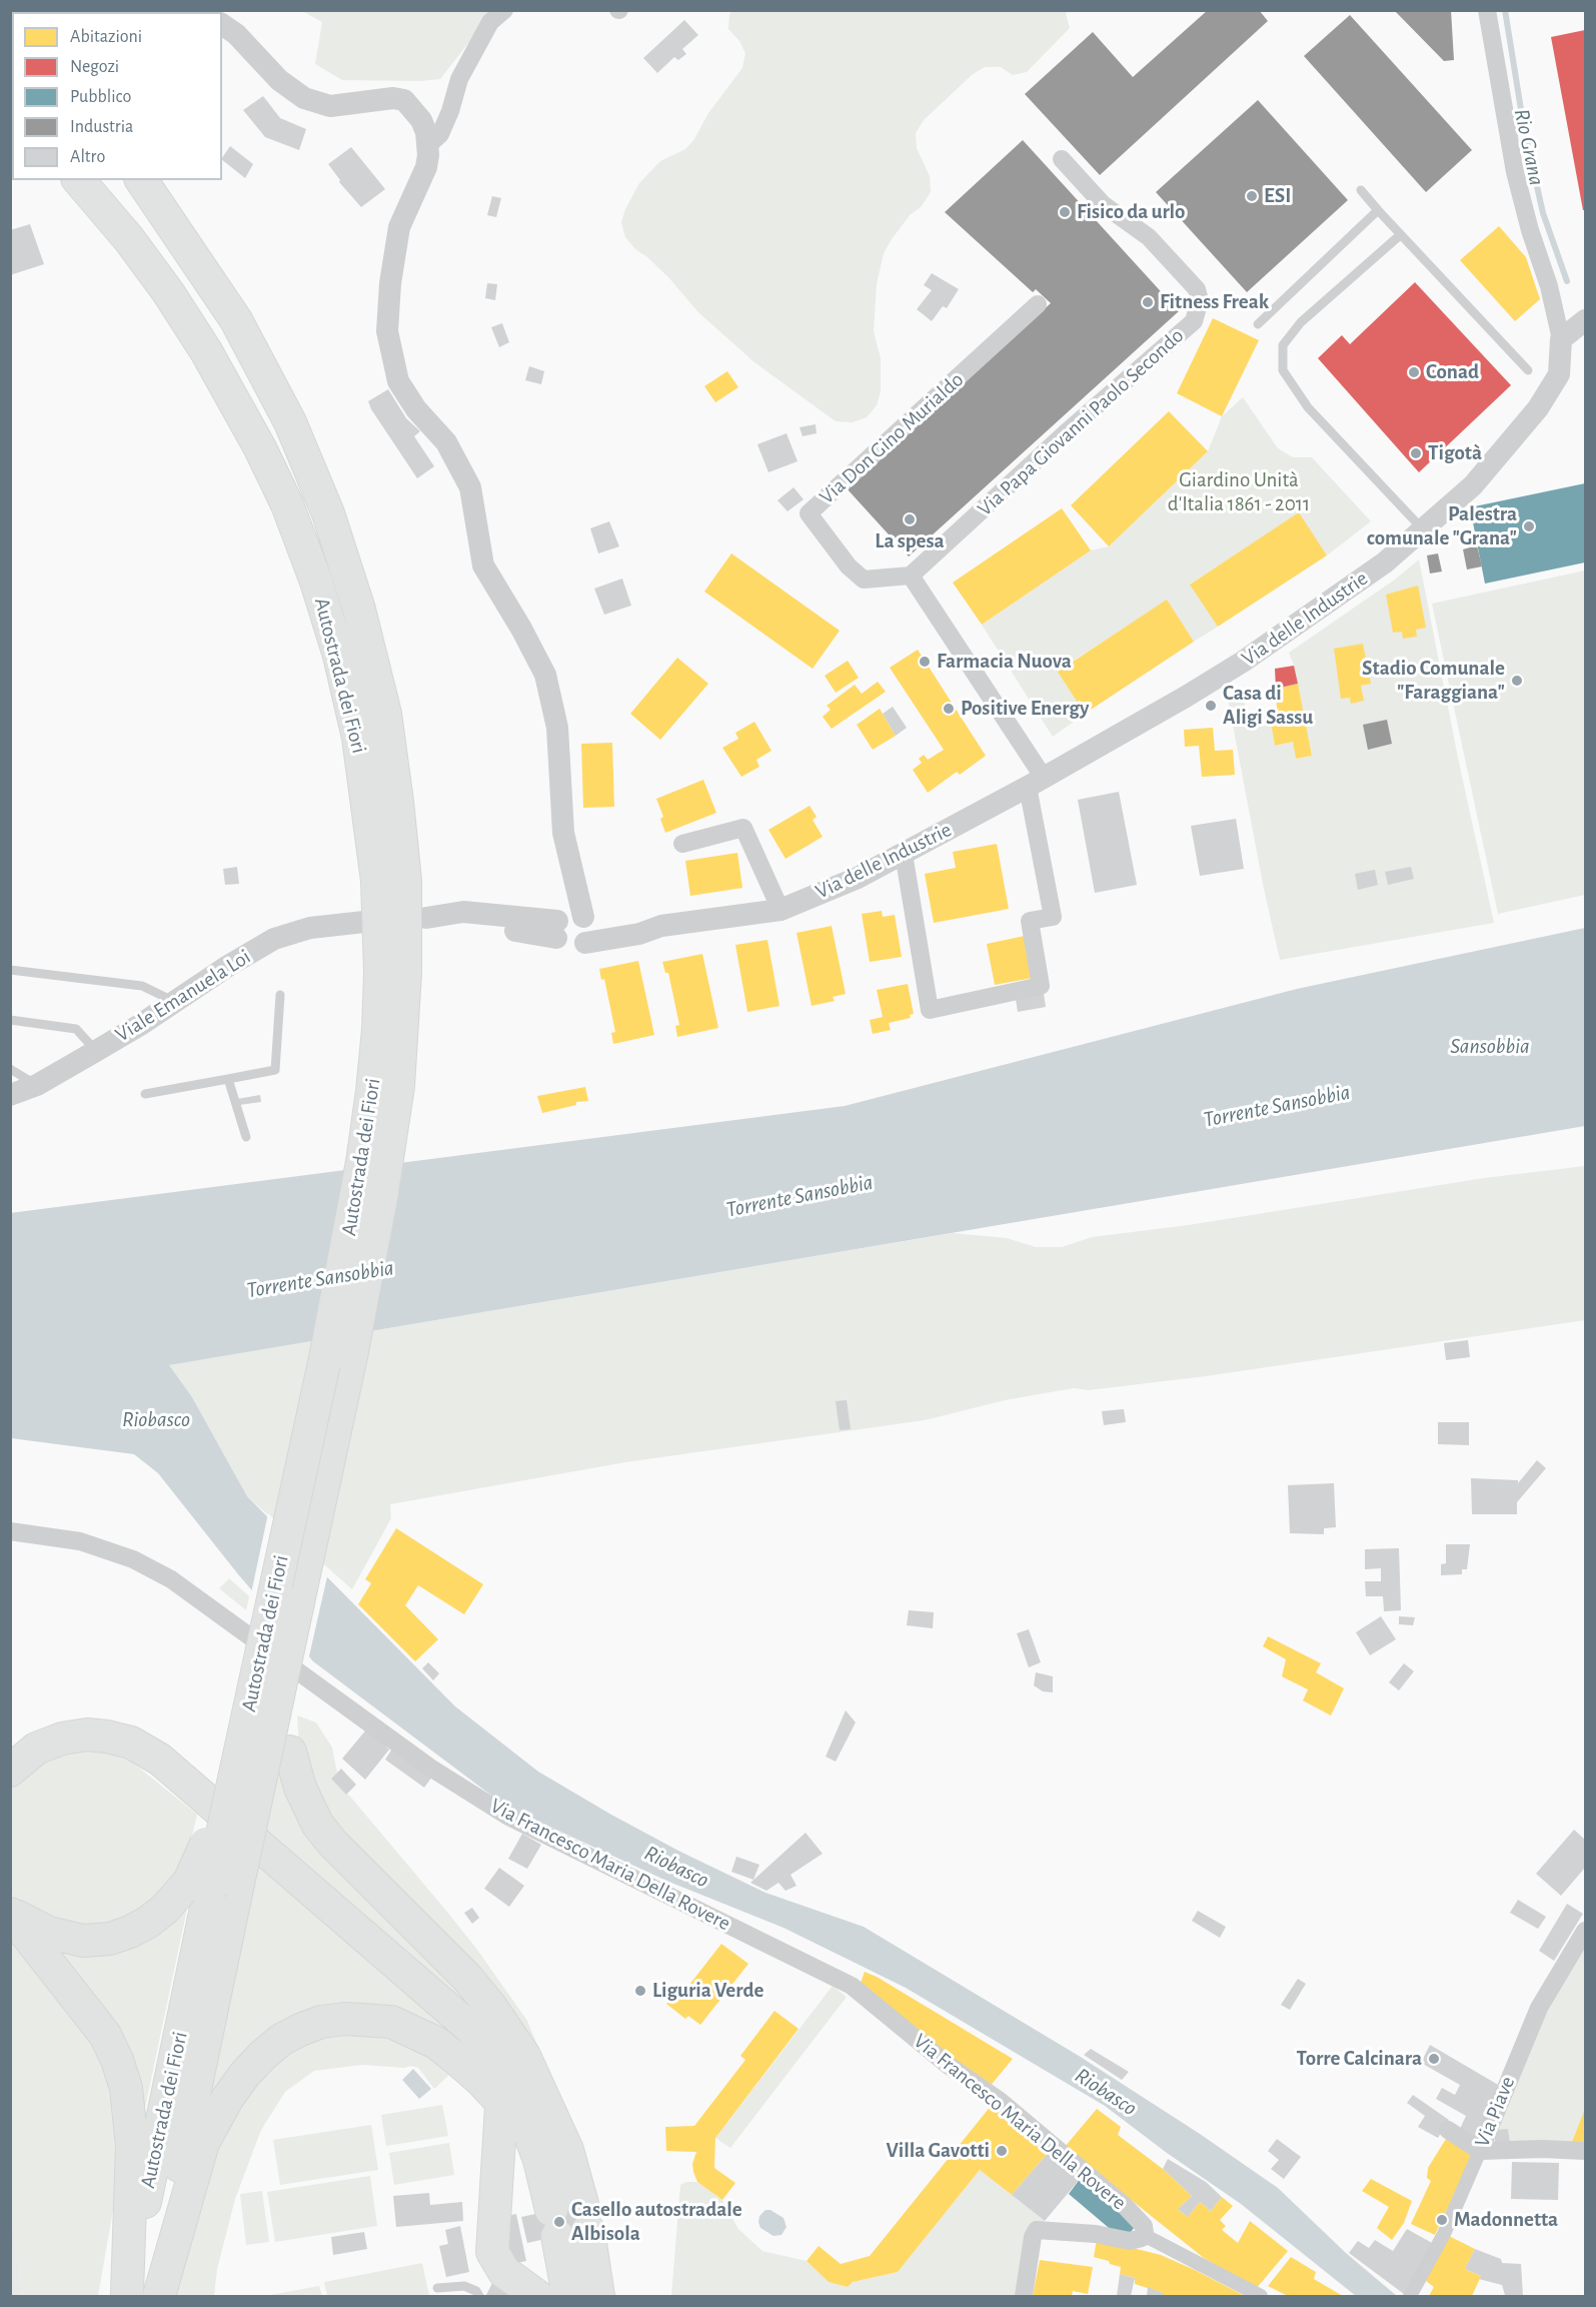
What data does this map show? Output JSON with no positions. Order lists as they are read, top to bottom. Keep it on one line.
{"streets":{"highway":["Autostrada dei Fiori"],"street":["Via Papa Giovanni Paolo Secondo","Via Don Gino Murialdo","Via delle Industrie","Viale Emanuela Loi","Via Francesco Maria Della Rovere","Via Piave"]},"crossings":[["Via Papa Giovanni Paolo Secondo","Via Don Gino Murialdo"]],"water":["Rio Grana","Sansobbia","Torrente Sansobbia","Riobasco"],"parks":["Giardino Unità d'Italia 1861 - 2011"],"places":["ESI","Fisico da urlo","Fitness Freak","Conad","Tigotà","La spesa","Palestra comunale \"Grana\"","Farmacia Nuova","Stadio Comunale \"Faraggiana\"","Casa di Aligi Sassu","Positive Energy","Liguria Verde","Torre Calcinara","Villa Gavotti","Madonnetta","Casello autostradale Albisola"],"legend":["Abitazioni","Negozi","Pubblico","Industria","Altro"]}
